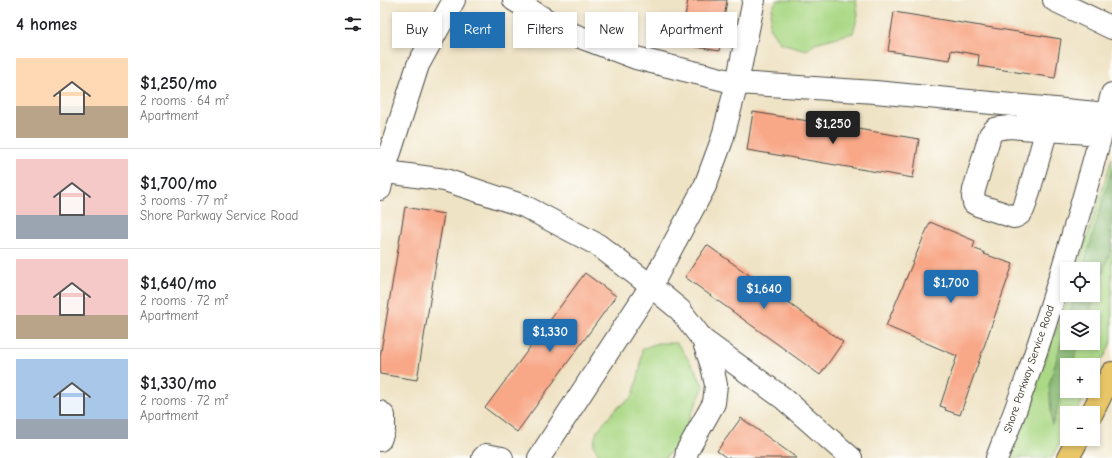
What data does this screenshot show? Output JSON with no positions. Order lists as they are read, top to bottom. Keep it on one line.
{"streets":{"street":["Shore Parkway Service Road"]},"page":{"heading":"4 homes","chip":["Buy","Rent","Filters","New","Apartment"],"list":[{"name":"$1,250/mo","note":"2 rooms · 64 m² · Apartment"},{"name":"$1,700/mo","note":"3 rooms · 77 m² · Shore Parkway Service Road"},{"name":"$1,640/mo","note":"2 rooms · 72 m² · Apartment"},{"name":"$1,330/mo","note":"2 rooms · 72 m² · Apartment"}],"price":["$1,250","$1,700","$1,640","$1,330"],"map_buttons":["+","−"]}}
